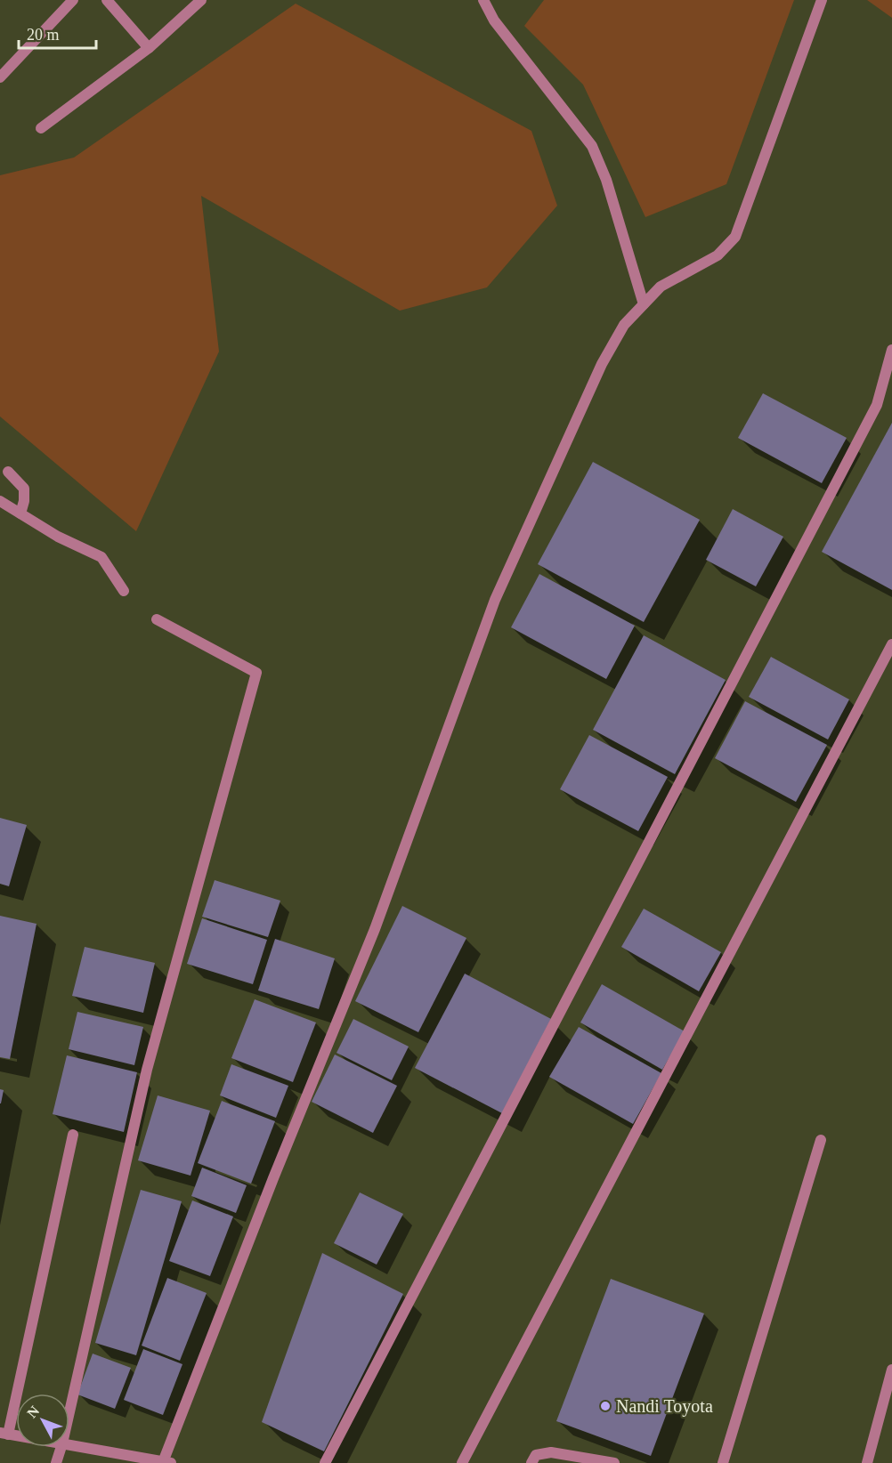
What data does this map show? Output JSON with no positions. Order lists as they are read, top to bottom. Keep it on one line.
{"places":["Nandi Toyota"],"scale_bar":"20 m","north":"top left"}
